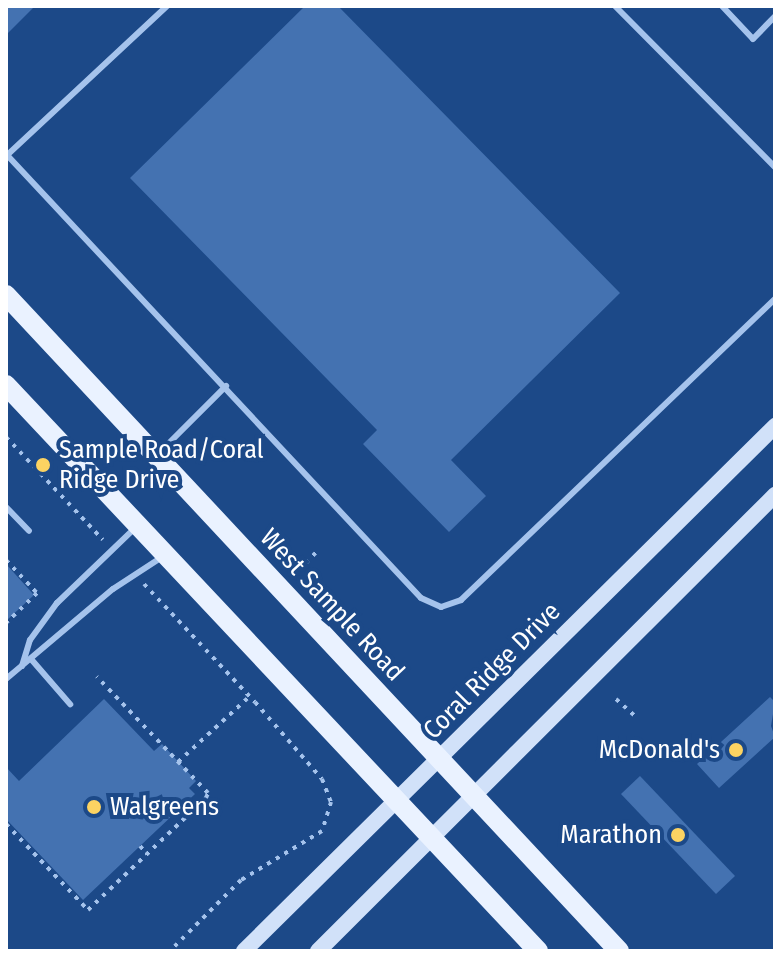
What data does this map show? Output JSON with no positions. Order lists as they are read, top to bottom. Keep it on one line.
{"streets":{"main road":["West Sample Road","Coral Ridge Drive"]},"crossings":[["West Sample Road","Coral Ridge Drive"]],"places":["Sample Road/Coral Ridge Drive","McDonald's","Walgreens","Marathon"]}
